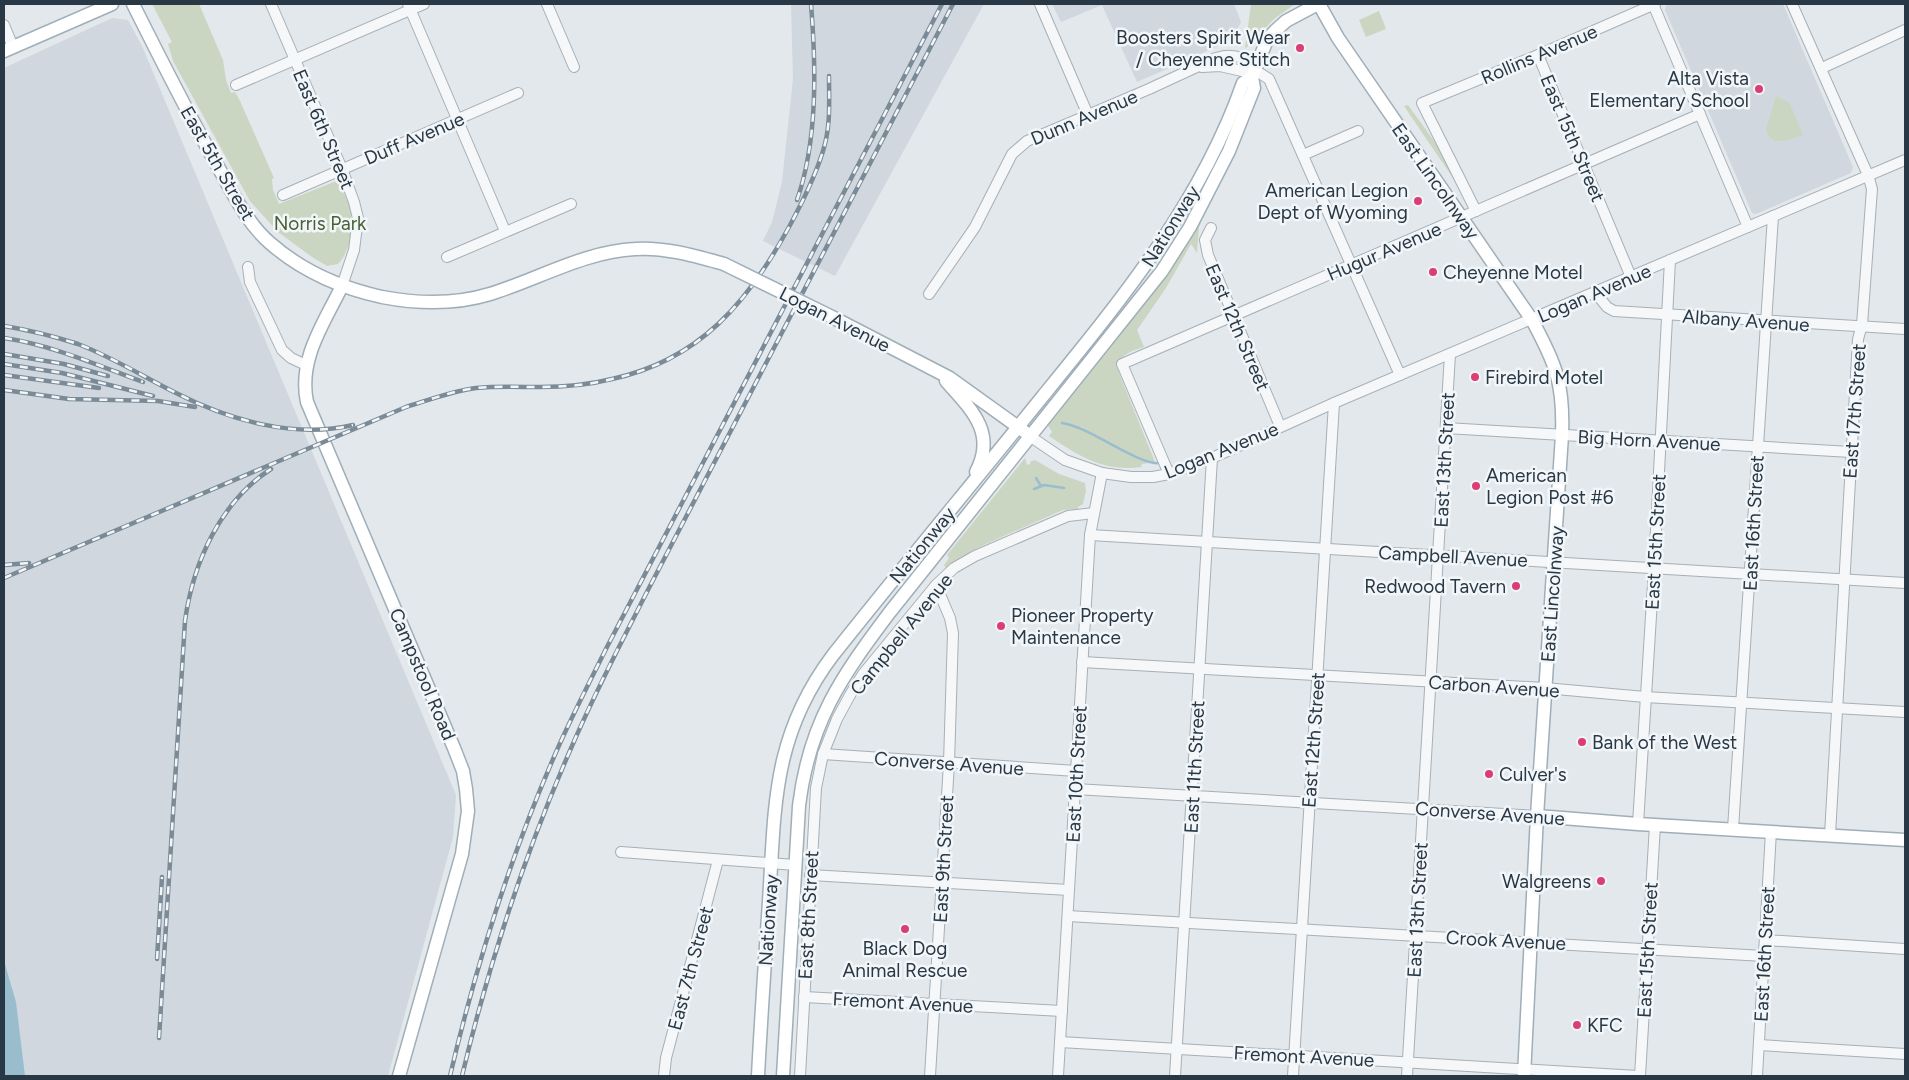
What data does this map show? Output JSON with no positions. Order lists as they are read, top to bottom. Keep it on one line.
{"streets":{"main road":["East 5th Street","East Lincolnway","Nationway","Logan Avenue","Campstool Road","Converse Avenue"],"street":["Rollins Avenue","Dunn Avenue","East 6th Street","Duff Avenue","East 15th Street","Hugur Avenue","Albany Avenue","East 12th Street","East 17th Street","Big Horn Avenue","East 13th Street","East 16th Street","Campbell Avenue","Carbon Avenue","East 11th Street","East 10th Street","East 9th Street","East 8th Street","Crook Avenue","East 7th Street","Fremont Avenue"]},"crossings":[["Rollins Avenue","East 15th Street"],["Rollins Avenue","Hugur Avenue"],["Dunn Avenue","Nationway"],["East 6th Street","Duff Avenue"],["East 6th Street","East 5th Street"],["East 6th Street","Logan Avenue"],["East 6th Street","Campstool Road"],["East 15th Street","Hugur Avenue"],["East 15th Street","Logan Avenue"],["East 15th Street","Albany Avenue"],["East 15th Street","Big Horn Avenue"],["East 15th Street","Campbell Avenue"],["East 15th Street","Carbon Avenue"],["East 15th Street","Converse Avenue"],["East 15th Street","Crook Avenue"],["East 15th Street","Fremont Avenue"],["East 5th Street","Logan Avenue"],["East 5th Street","Campstool Road"],["East Lincolnway","Nationway"],["East Lincolnway","Hugur Avenue"],["East Lincolnway","Logan Avenue"],["East Lincolnway","Big Horn Avenue"],["East Lincolnway","Campbell Avenue"],["East Lincolnway","Carbon Avenue"],["East Lincolnway","Converse Avenue"],["East Lincolnway","Crook Avenue"],["East Lincolnway","Fremont Avenue"],["Nationway","Logan Avenue"],["Hugur Avenue","Logan Avenue"],["Hugur Avenue","East 12th Street"],["Logan Avenue","Albany Avenue"],["Logan Avenue","East 12th Street"],["Logan Avenue","East 17th Street"],["Logan Avenue","East 13th Street"],["Logan Avenue","East 16th Street"],["Logan Avenue","Campstool Road"],["Logan Avenue","East 11th Street"],["Logan Avenue","East 10th Street"],["Albany Avenue","East 17th Street"],["Albany Avenue","East 16th Street"],["East 12th Street","Campbell Avenue"],["East 12th Street","Carbon Avenue"],["East 12th Street","Converse Avenue"],["East 12th Street","Crook Avenue"],["East 12th Street","Fremont Avenue"],["East 17th Street","Big Horn Avenue"],["East 17th Street","Campbell Avenue"],["East 17th Street","Carbon Avenue"],["East 17th Street","Converse Avenue"],["Big Horn Avenue","East 13th Street"],["Big Horn Avenue","East 16th Street"],["East 13th Street","Campbell Avenue"],["East 13th Street","Carbon Avenue"],["East 13th Street","Converse Avenue"],["East 13th Street","Crook Avenue"],["East 13th Street","Fremont Avenue"],["East 16th Street","Campbell Avenue"],["East 16th Street","Carbon Avenue"],["East 16th Street","Converse Avenue"],["East 16th Street","Crook Avenue"],["Campbell Avenue","Converse Avenue"],["Campbell Avenue","East 11th Street"],["Campbell Avenue","East 10th Street"],["Campbell Avenue","East 9th Street"],["Campbell Avenue","East 8th Street"],["Carbon Avenue","East 11th Street"],["Carbon Avenue","East 10th Street"],["Converse Avenue","East 11th Street"],["Converse Avenue","East 10th Street"],["Converse Avenue","East 9th Street"],["Converse Avenue","East 8th Street"],["East 11th Street","Crook Avenue"],["East 11th Street","Fremont Avenue"],["East 10th Street","Crook Avenue"],["East 10th Street","Fremont Avenue"],["East 9th Street","Fremont Avenue"],["East 8th Street","Fremont Avenue"]],"parks":["Norris Park"],"places":["Boosters Spirit Wear / Cheyenne Stitch","Alta Vista Elementary School","American Legion Dept of Wyoming","Cheyenne Motel","Firebird Motel","American Legion Post #6","Redwood Tavern","Pioneer Property Maintenance","Bank of the West","Culver's","Walgreens","Black Dog Animal Rescue","KFC"]}
